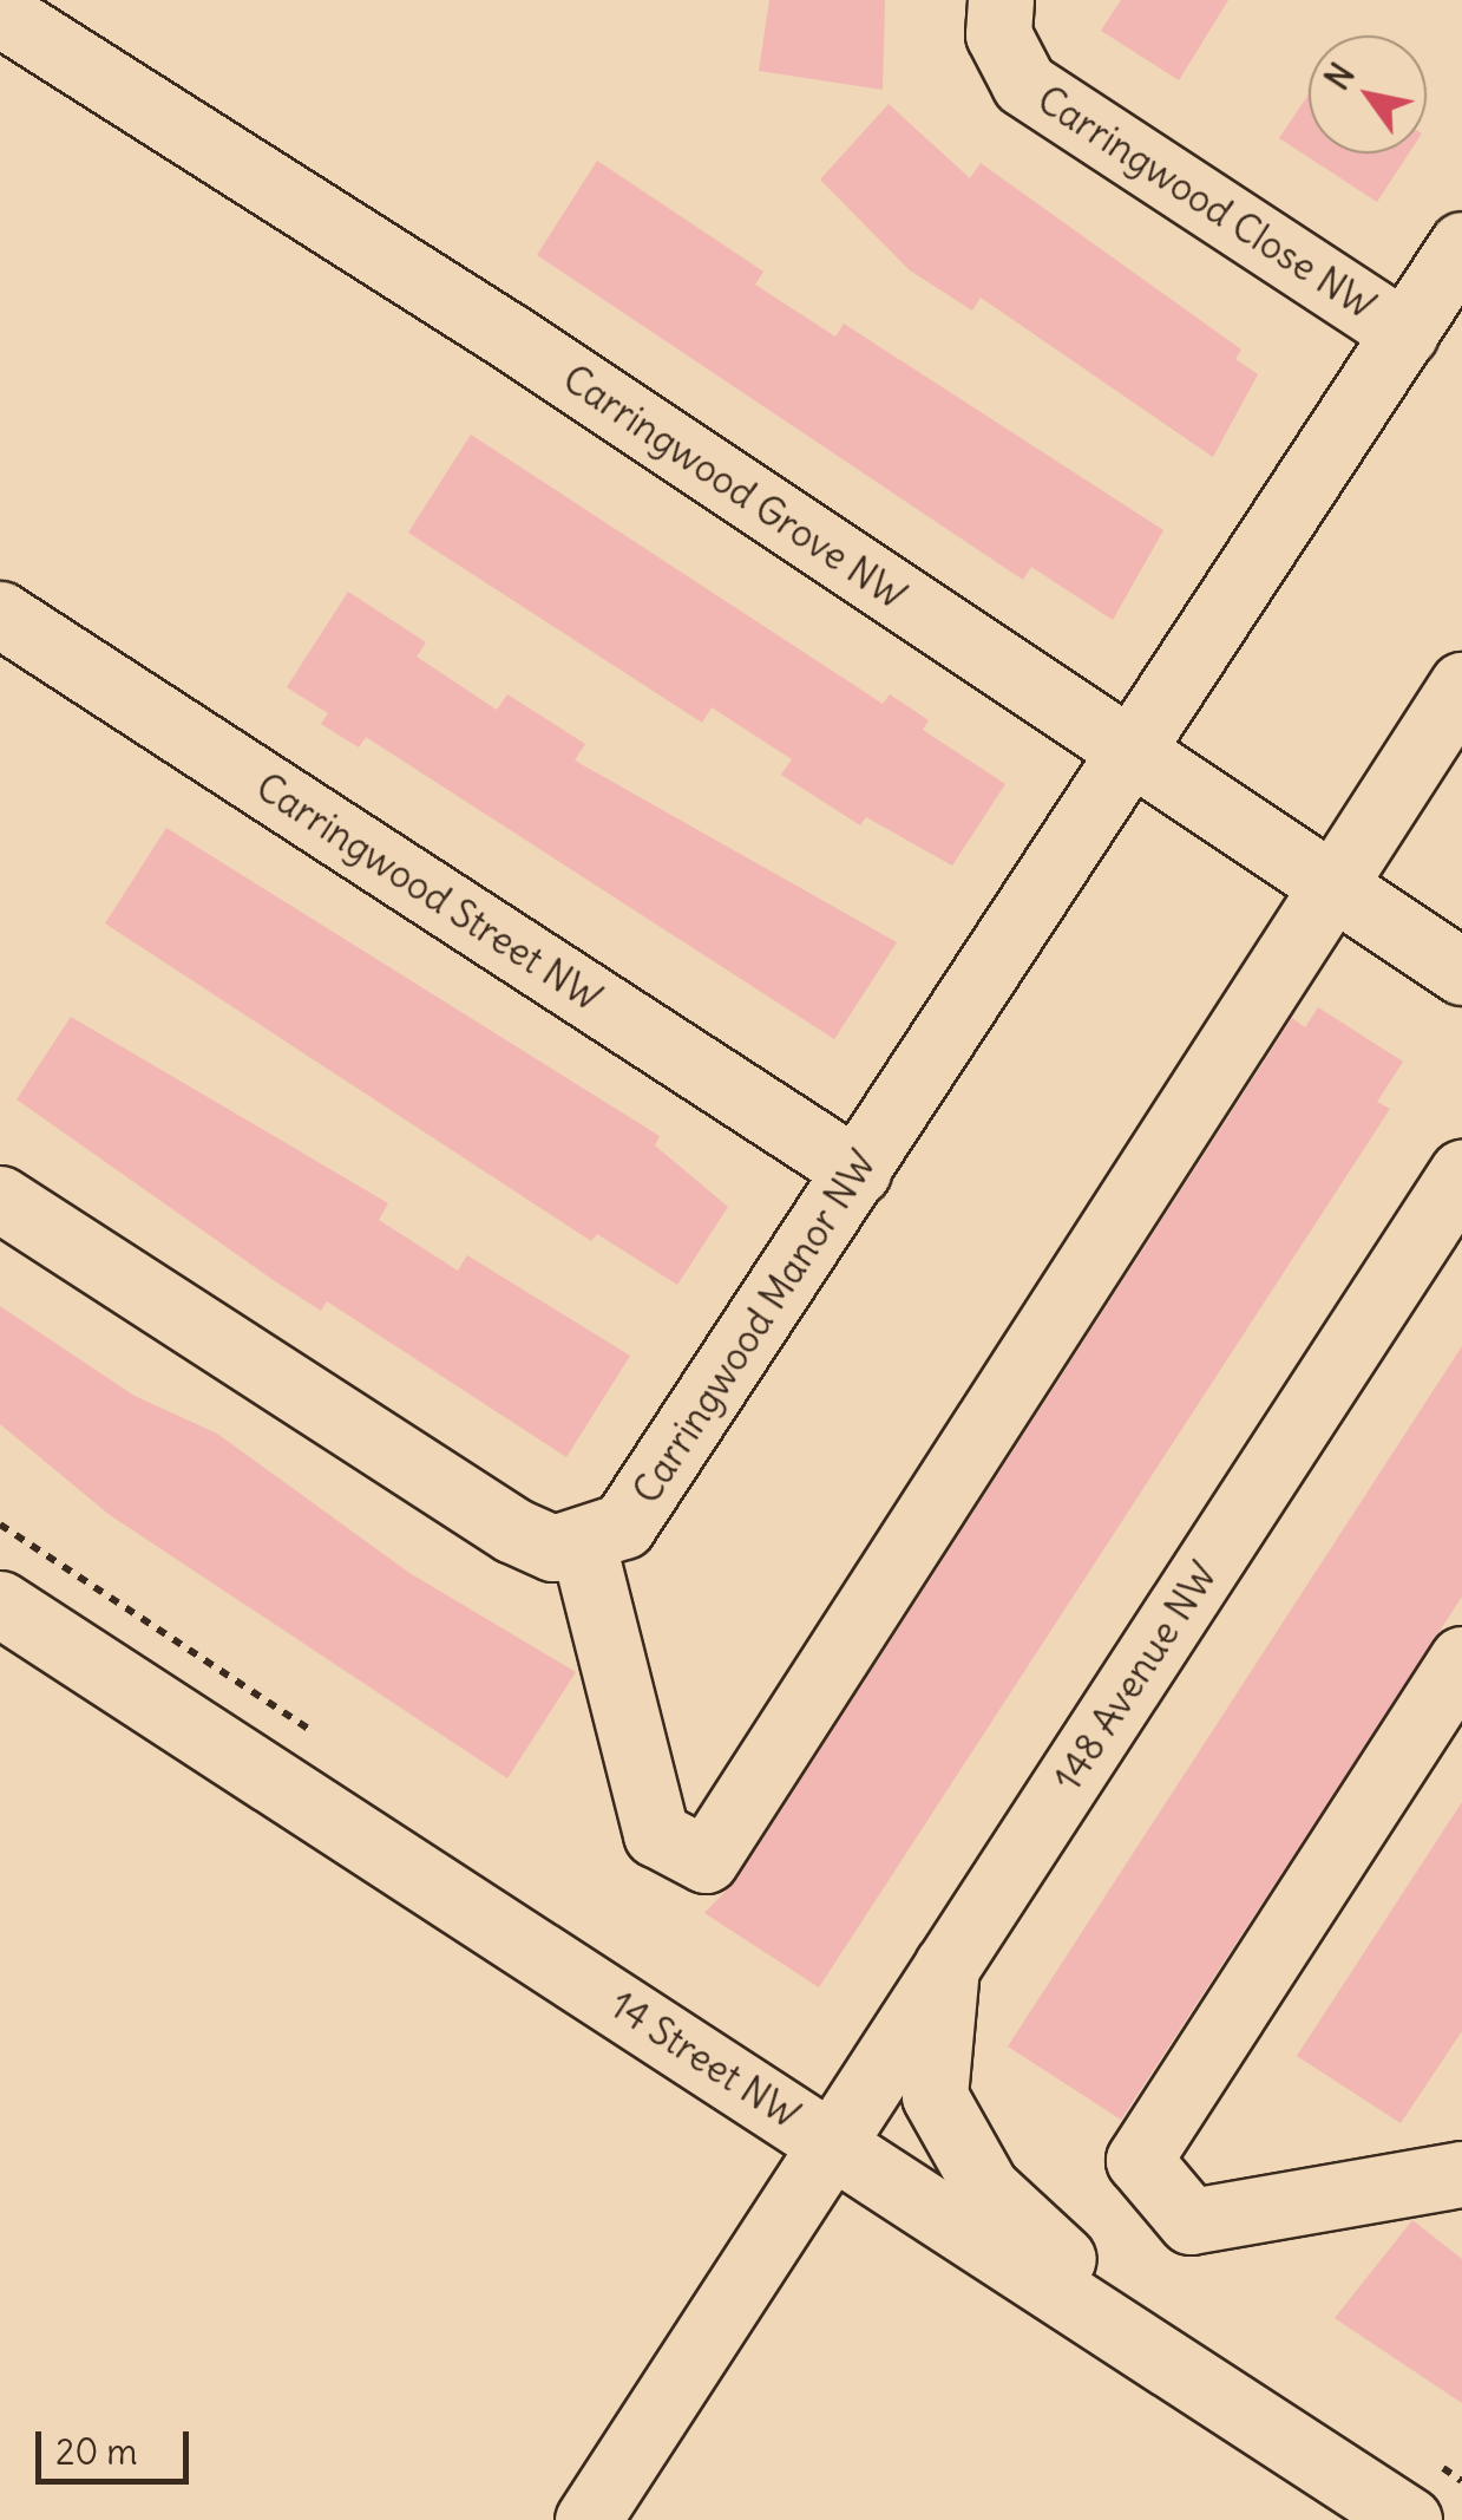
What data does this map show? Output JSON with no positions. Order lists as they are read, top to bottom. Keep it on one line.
{"streets":{"street":["Carringwood Close NW","Carringwood Grove NW","Carringwood Street NW","Carringwood Manor NW","148 Avenue NW","14 Street NW"]},"crossings":[["Carringwood Close NW","Carringwood Grove NW"],["Carringwood Close NW","Carringwood Manor NW"],["Carringwood Grove NW","Carringwood Manor NW"],["Carringwood Street NW","Carringwood Manor NW"],["148 Avenue NW","14 Street NW"]],"scale_bar":"20 m","north":"top left"}
